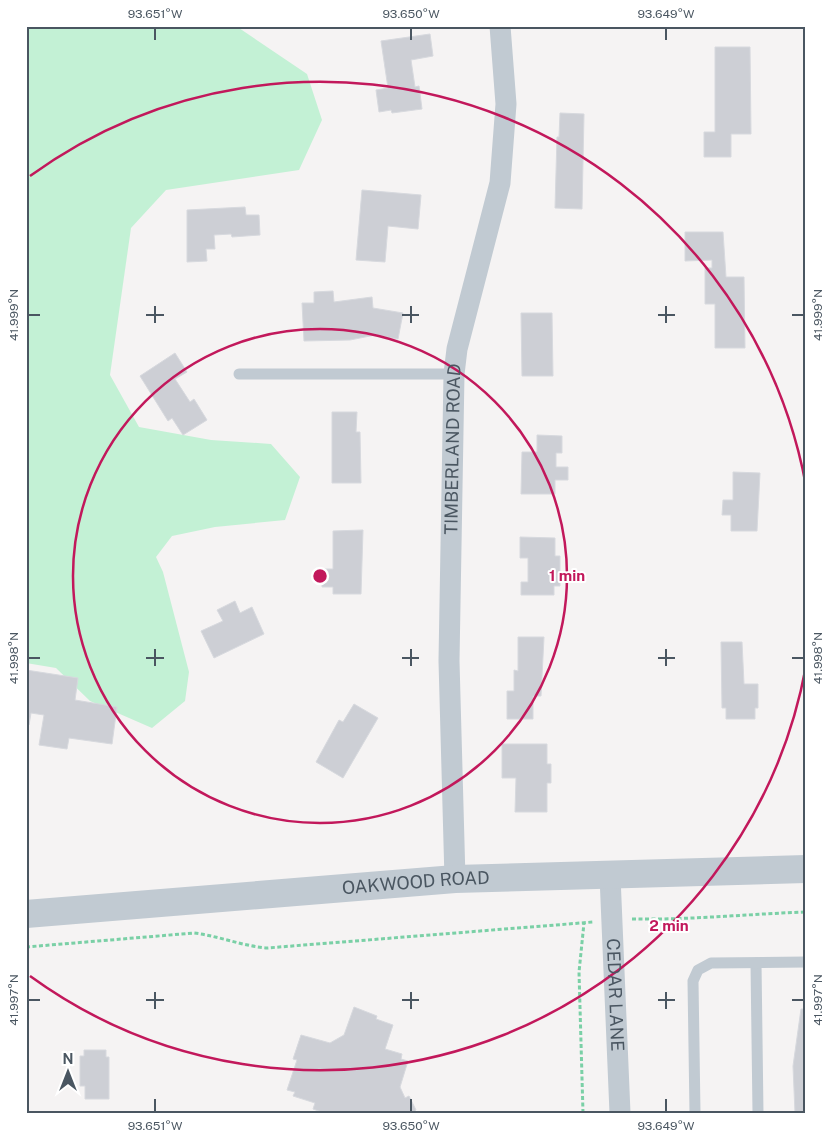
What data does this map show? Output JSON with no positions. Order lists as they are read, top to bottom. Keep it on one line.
{"streets":{"street":["TIMBERLAND ROAD","OAKWOOD ROAD","CEDAR LANE"]},"crossings":[["TIMBERLAND ROAD","OAKWOOD ROAD"],["OAKWOOD ROAD","CEDAR LANE"]],"north":"top","coordinates":["93.651°W","93.650°W","93.649°W","41.999°N","41.998°N","41.997°N"],"rings":["1 min","2 min"]}
